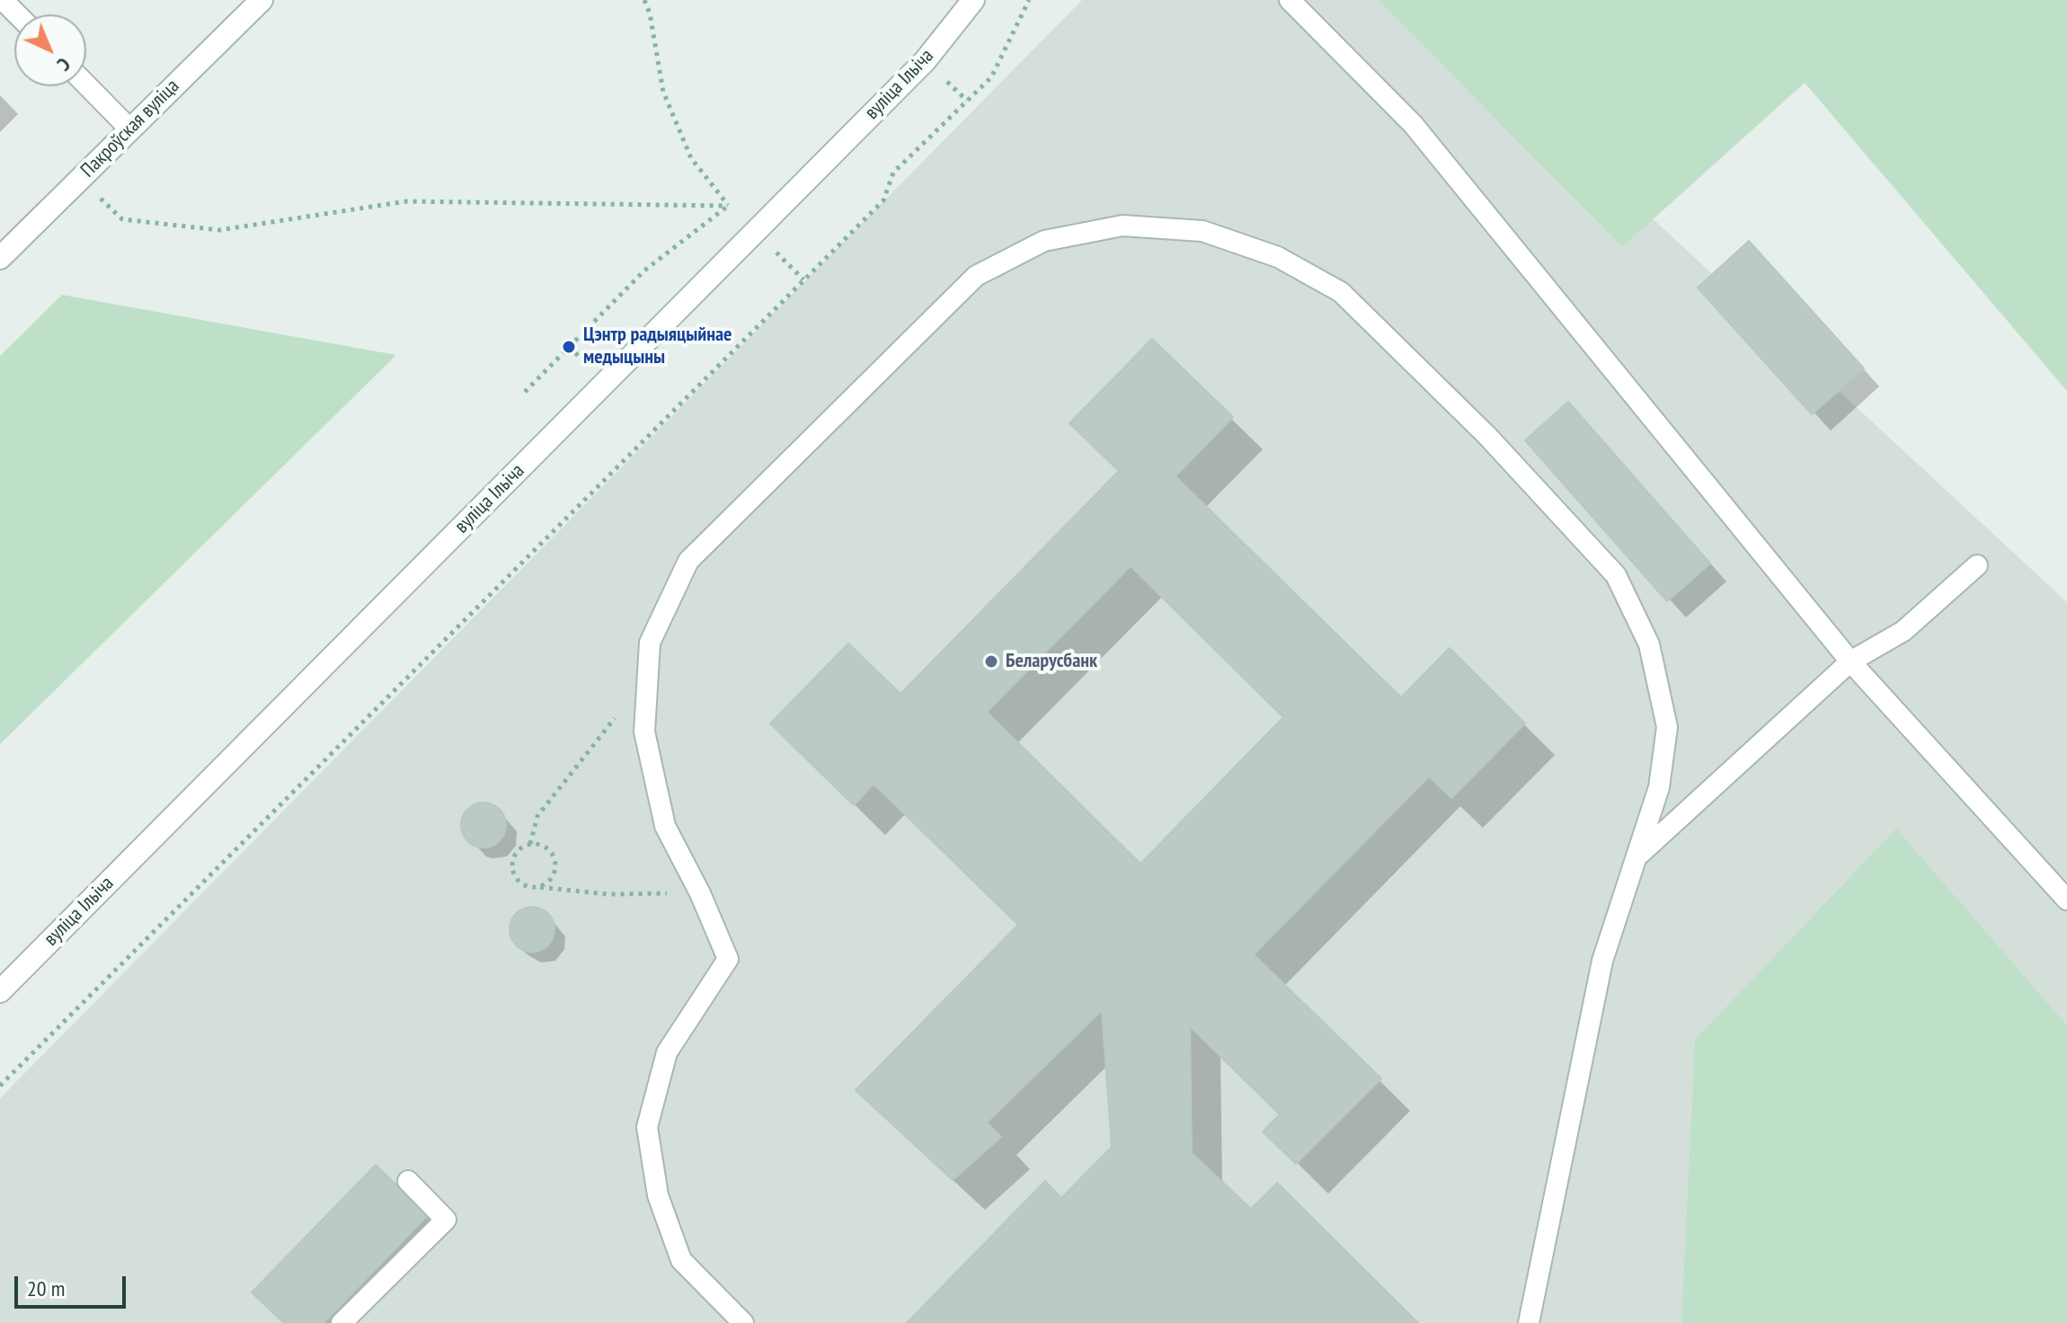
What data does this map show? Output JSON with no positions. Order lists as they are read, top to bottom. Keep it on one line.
{"streets":{"street":["вуліца Ільіча","Пакроўская вуліца"]},"places":["Цэнтр радыяцыйнае медыцыны","Беларусбанк"],"scale_bar":"20 m","north":"bottom right"}
